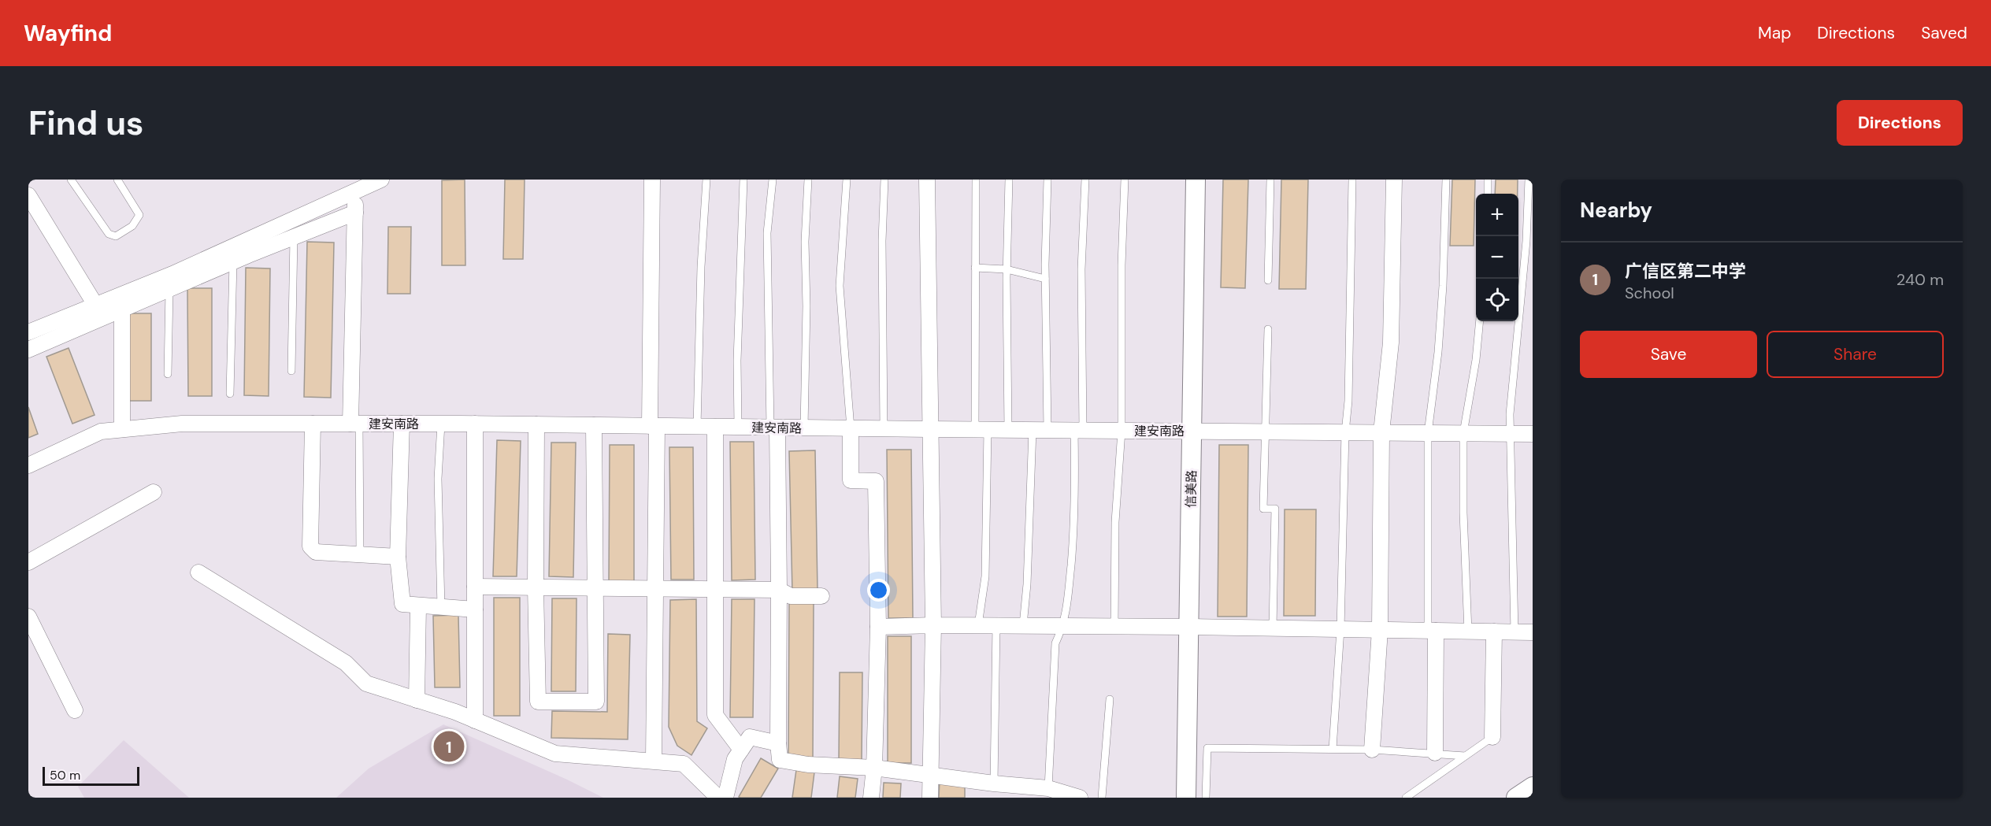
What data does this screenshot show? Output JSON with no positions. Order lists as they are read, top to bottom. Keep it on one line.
{"streets":{"street":["建安南路","信美路"]},"crossings":[["建安南路","信美路"]],"scale_bar":"50 m","page":{"header":"Wayfind","nav":["Map","Directions","Saved"],"buttons":["Directions",["Save","Share"]],"title":"Find us","heading":"Nearby","map_buttons":["+","−"],"list":[{"mark":"1","name":"广信区第二中学","note":"School","value":"240 m"}],"pins":"1","scale":"50 m"}}
